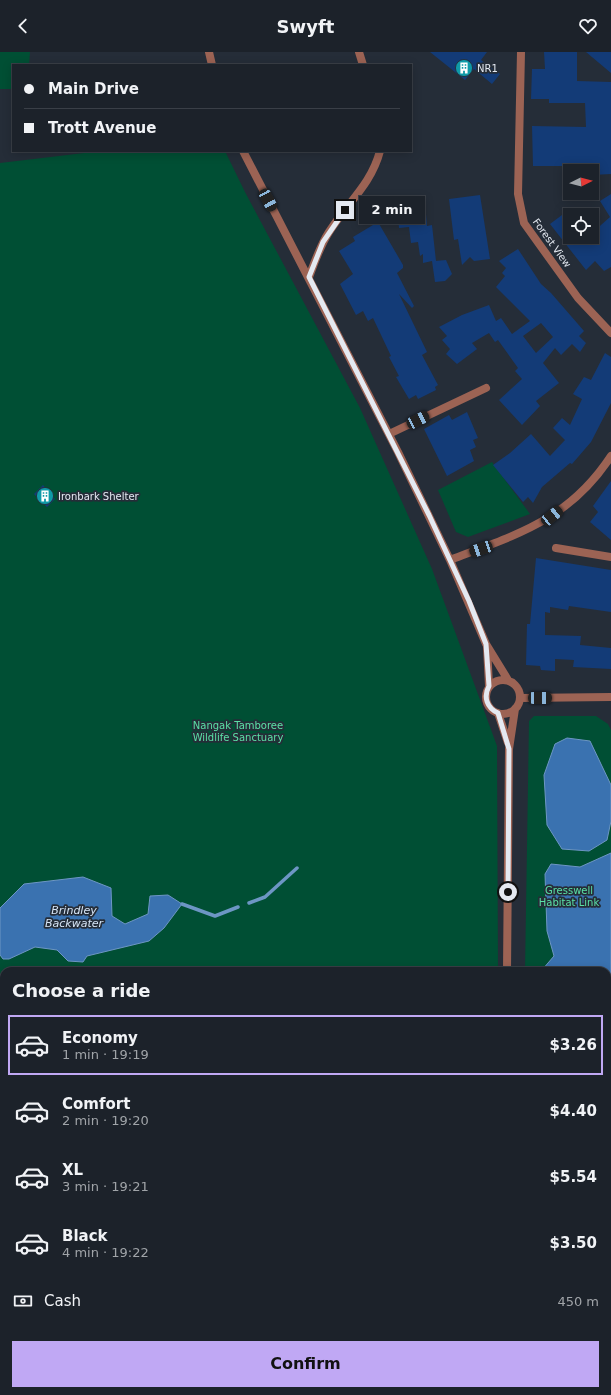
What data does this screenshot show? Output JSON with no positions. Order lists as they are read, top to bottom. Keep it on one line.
{"streets":{"street":["Forest View"]},"water":["Brindley Backwater"],"parks":["Nangak Tamboree Wildlife Sanctuary","Gresswell Habitat Link"],"places":{"building":["NR1","Ironbark Shelter"]},"north":"right","page":{"header":"Swyft","banner":["Main Drive","Trott Avenue"],"bubble":"2 min","heading":"Choose a ride","list":[{"name":"Economy","note":"1 min · 19:19","value":"$3.26"},{"name":"Comfort","note":"2 min · 19:20","value":"$4.40"},{"name":"XL","note":"3 min · 19:21","value":"$5.54"},{"name":"Black","note":"4 min · 19:22","value":"$3.50"}],"pay":["Cash","450 m"],"buttons":"Confirm"}}
